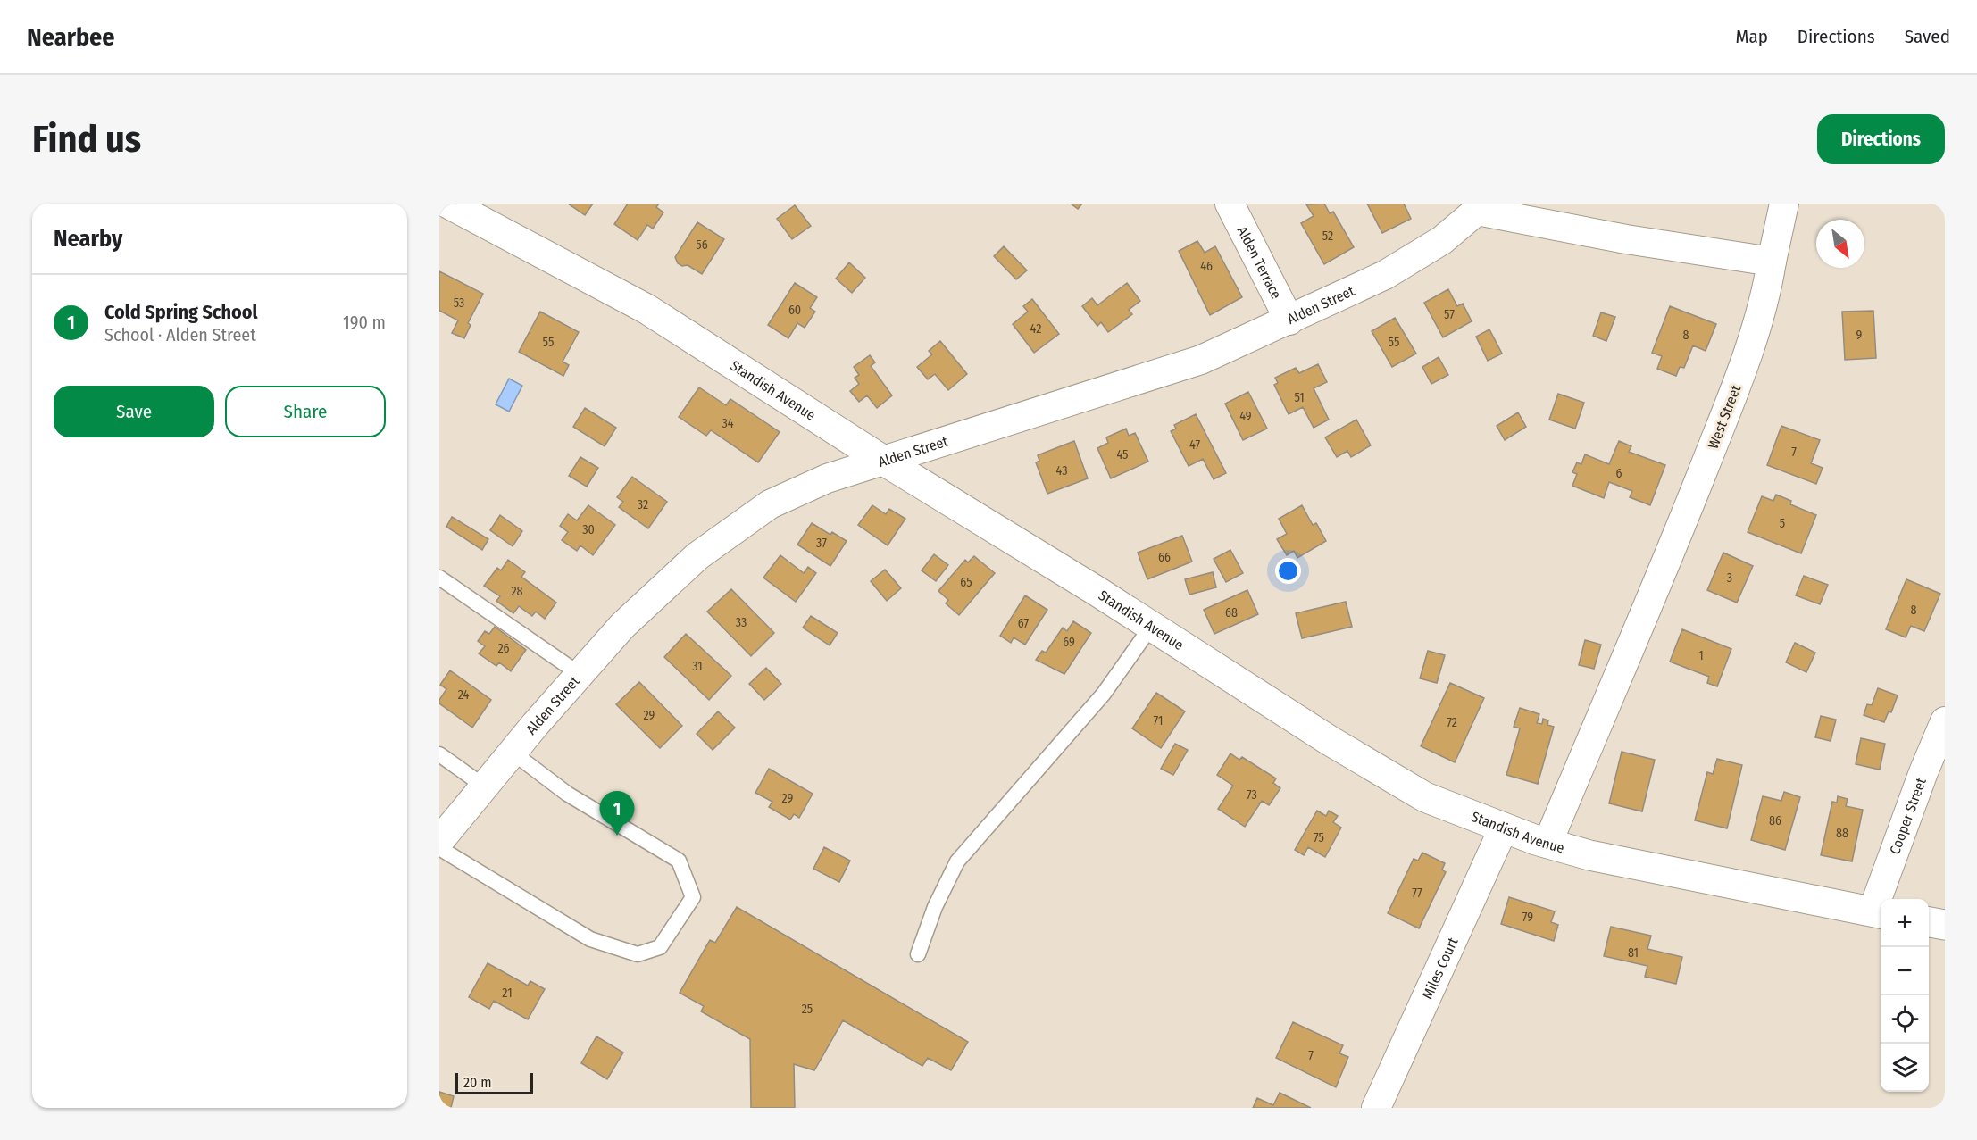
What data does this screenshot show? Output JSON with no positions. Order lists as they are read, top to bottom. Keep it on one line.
{"streets":{"street":["Alden Terrace","Alden Street","Standish Avenue","West Street","Cooper Street","Miles Court"]},"crossings":[["Alden Terrace","Alden Street"],["Alden Street","Standish Avenue"],["Standish Avenue","West Street"],["Standish Avenue","Cooper Street"],["Standish Avenue","Miles Court"]],"house_numbers":["52","56","46","53","60","57","42","8","9","55","55","51","49","34","47","7","45","43","6","32","5","30","37","66","3","65","28","8","68","33","67","69","26","1","31","24","29","71","72","73","29","86","88","75","77","79","81","21","25","7"],"scale_bar":"20 m","north":"bottom right","page":{"header":"Nearbee","nav":["Map","Directions","Saved"],"buttons":["Directions",["Save","Share"]],"title":"Find us","heading":"Nearby","list":[{"mark":"1","name":"Cold Spring School","note":"School · Alden Street","value":"190 m"}],"pins":"1","map_buttons":["+","−"],"scale":"20 m"}}
